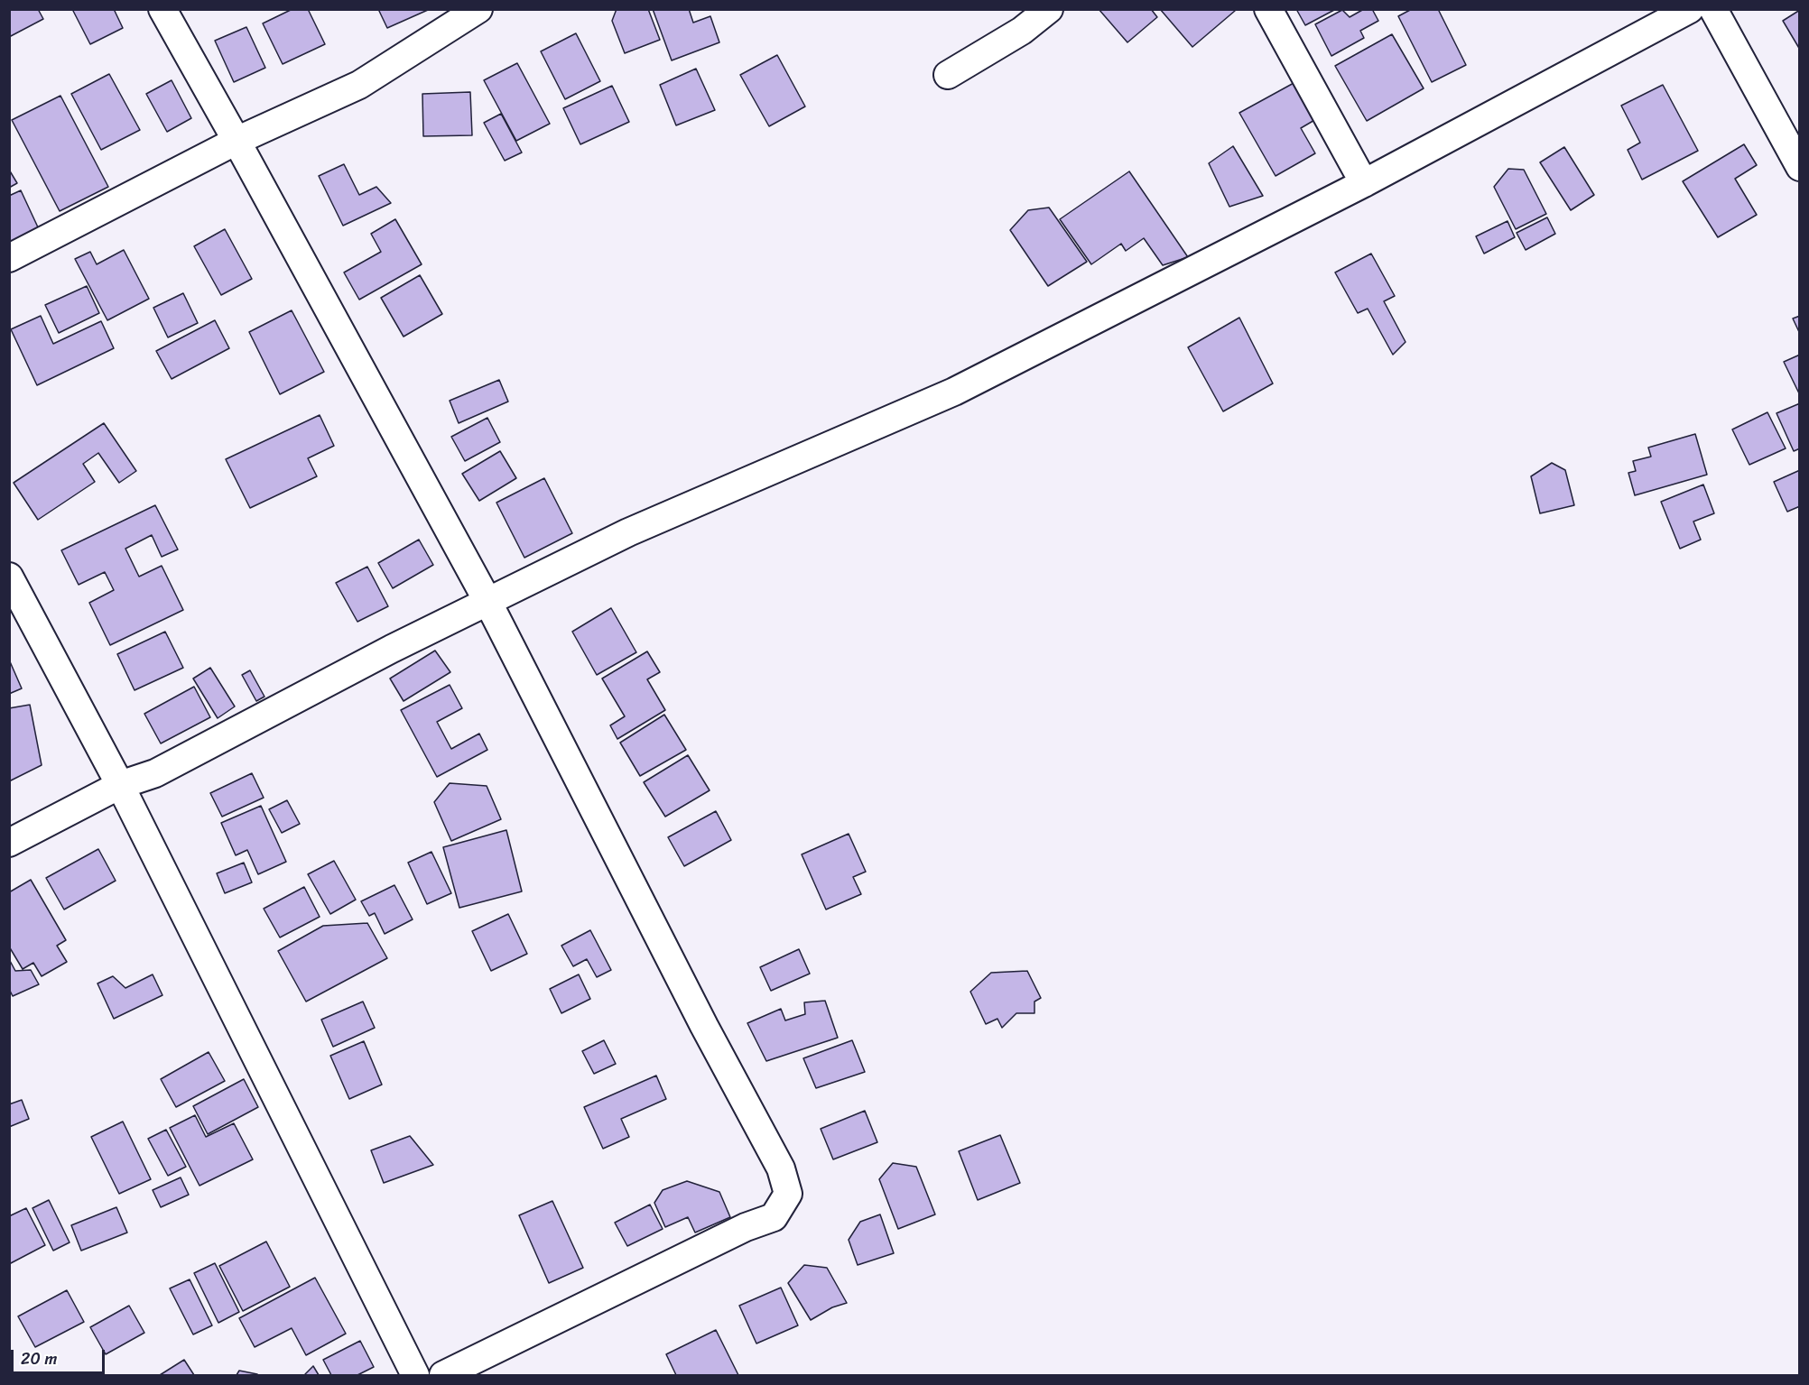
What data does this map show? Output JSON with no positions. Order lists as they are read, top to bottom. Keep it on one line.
{"scale_bar":"20 m"}
